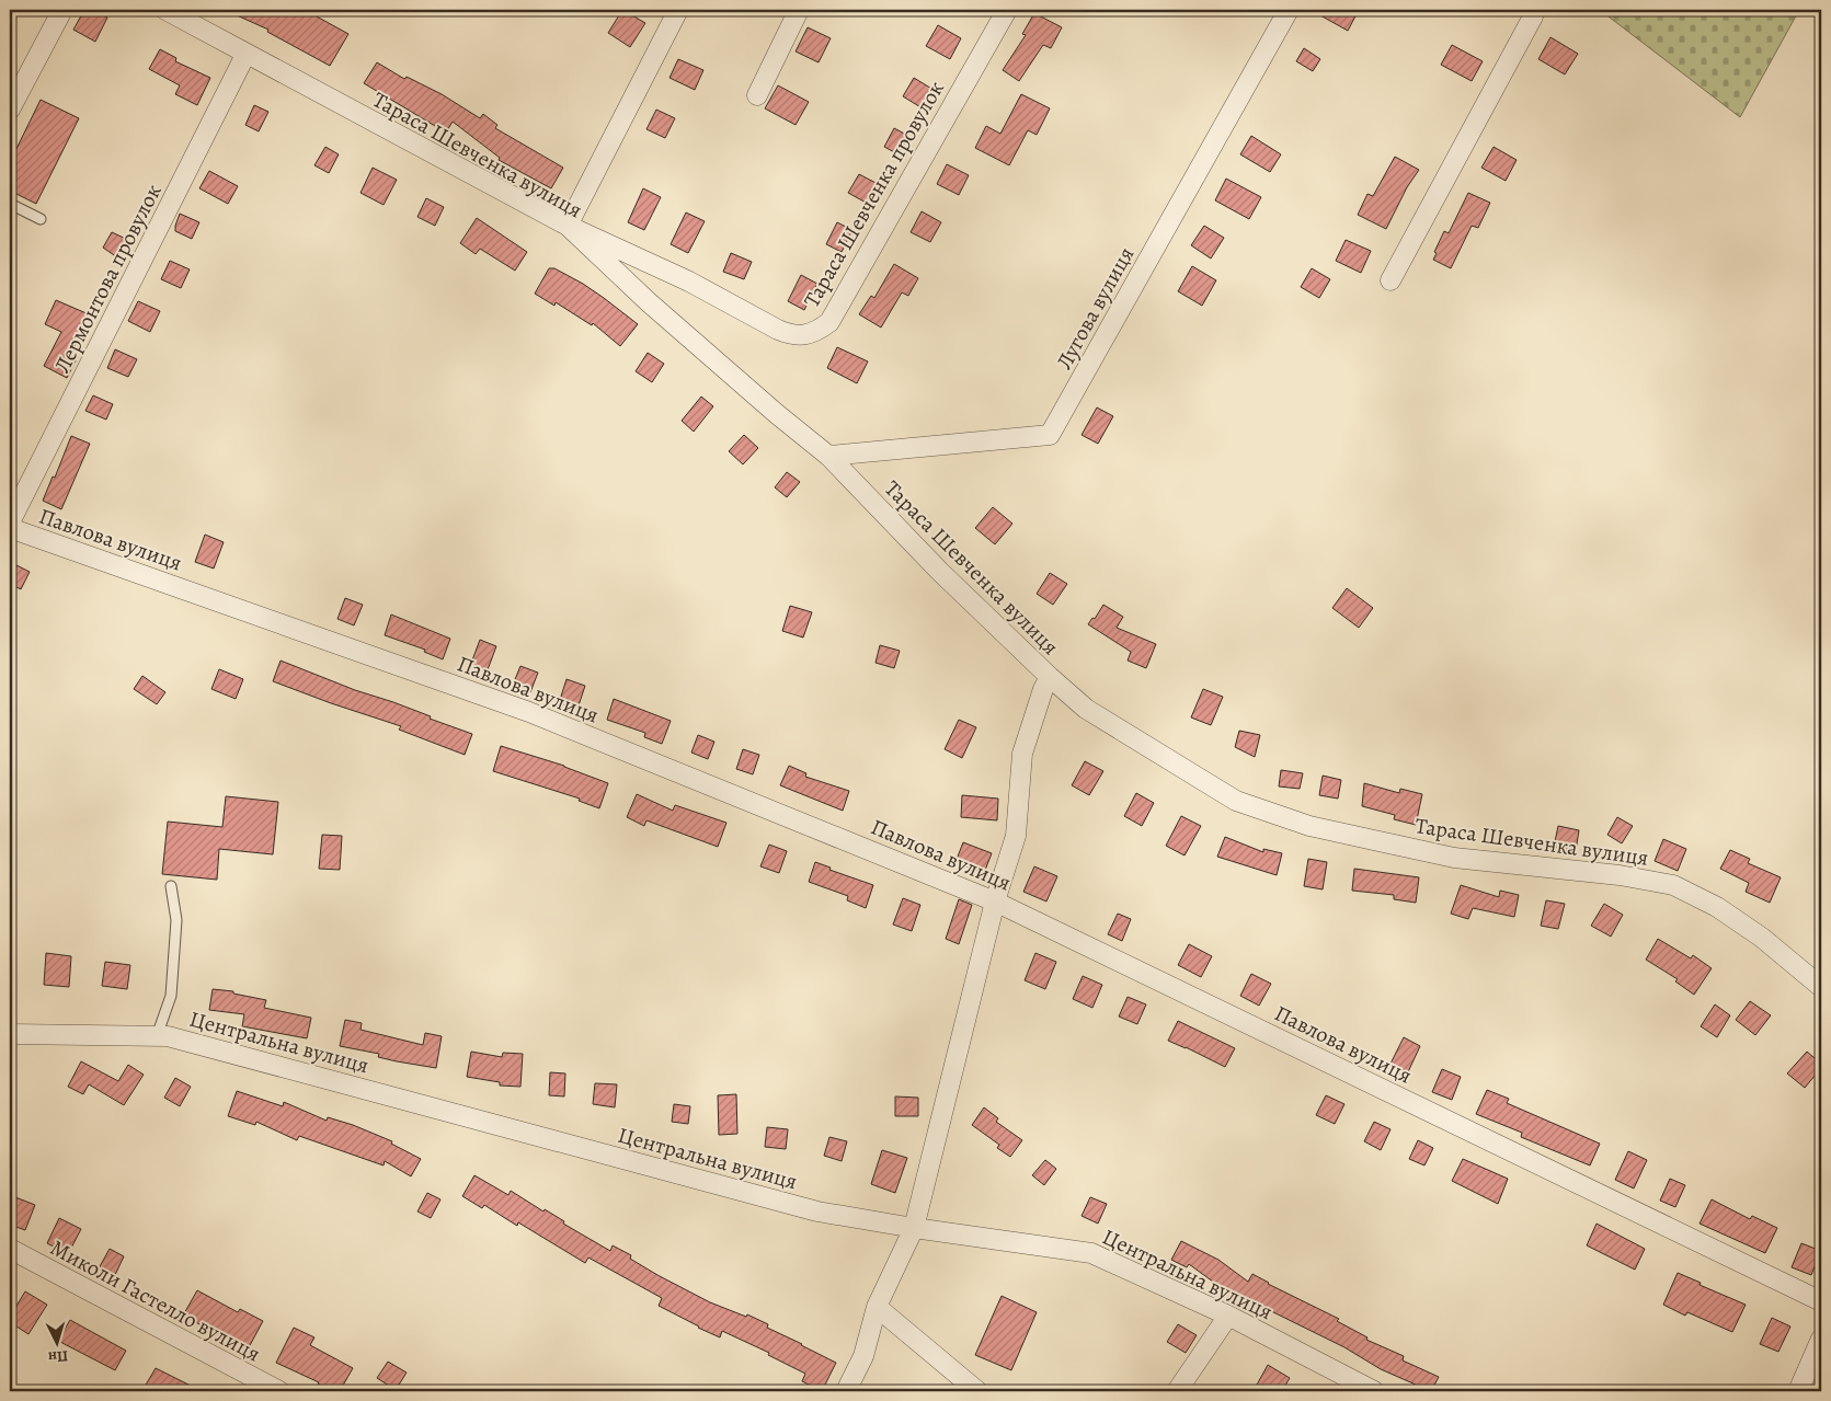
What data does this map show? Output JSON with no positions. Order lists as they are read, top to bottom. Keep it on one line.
{"streets":{"street":["Тараса Шевченка вулиця","Тараса Шевченка провулок","Лермонтова провулок","Лугова вулиця","Павлова вулиця","Центральна вулиця","Миколи Гастелло вулиця"]},"crossings":[["Тараса Шевченка вулиця","Тараса Шевченка провулок"],["Тараса Шевченка вулиця","Лермонтова провулок"],["Тараса Шевченка вулиця","Лугова вулиця"]],"north":"bottom"}
